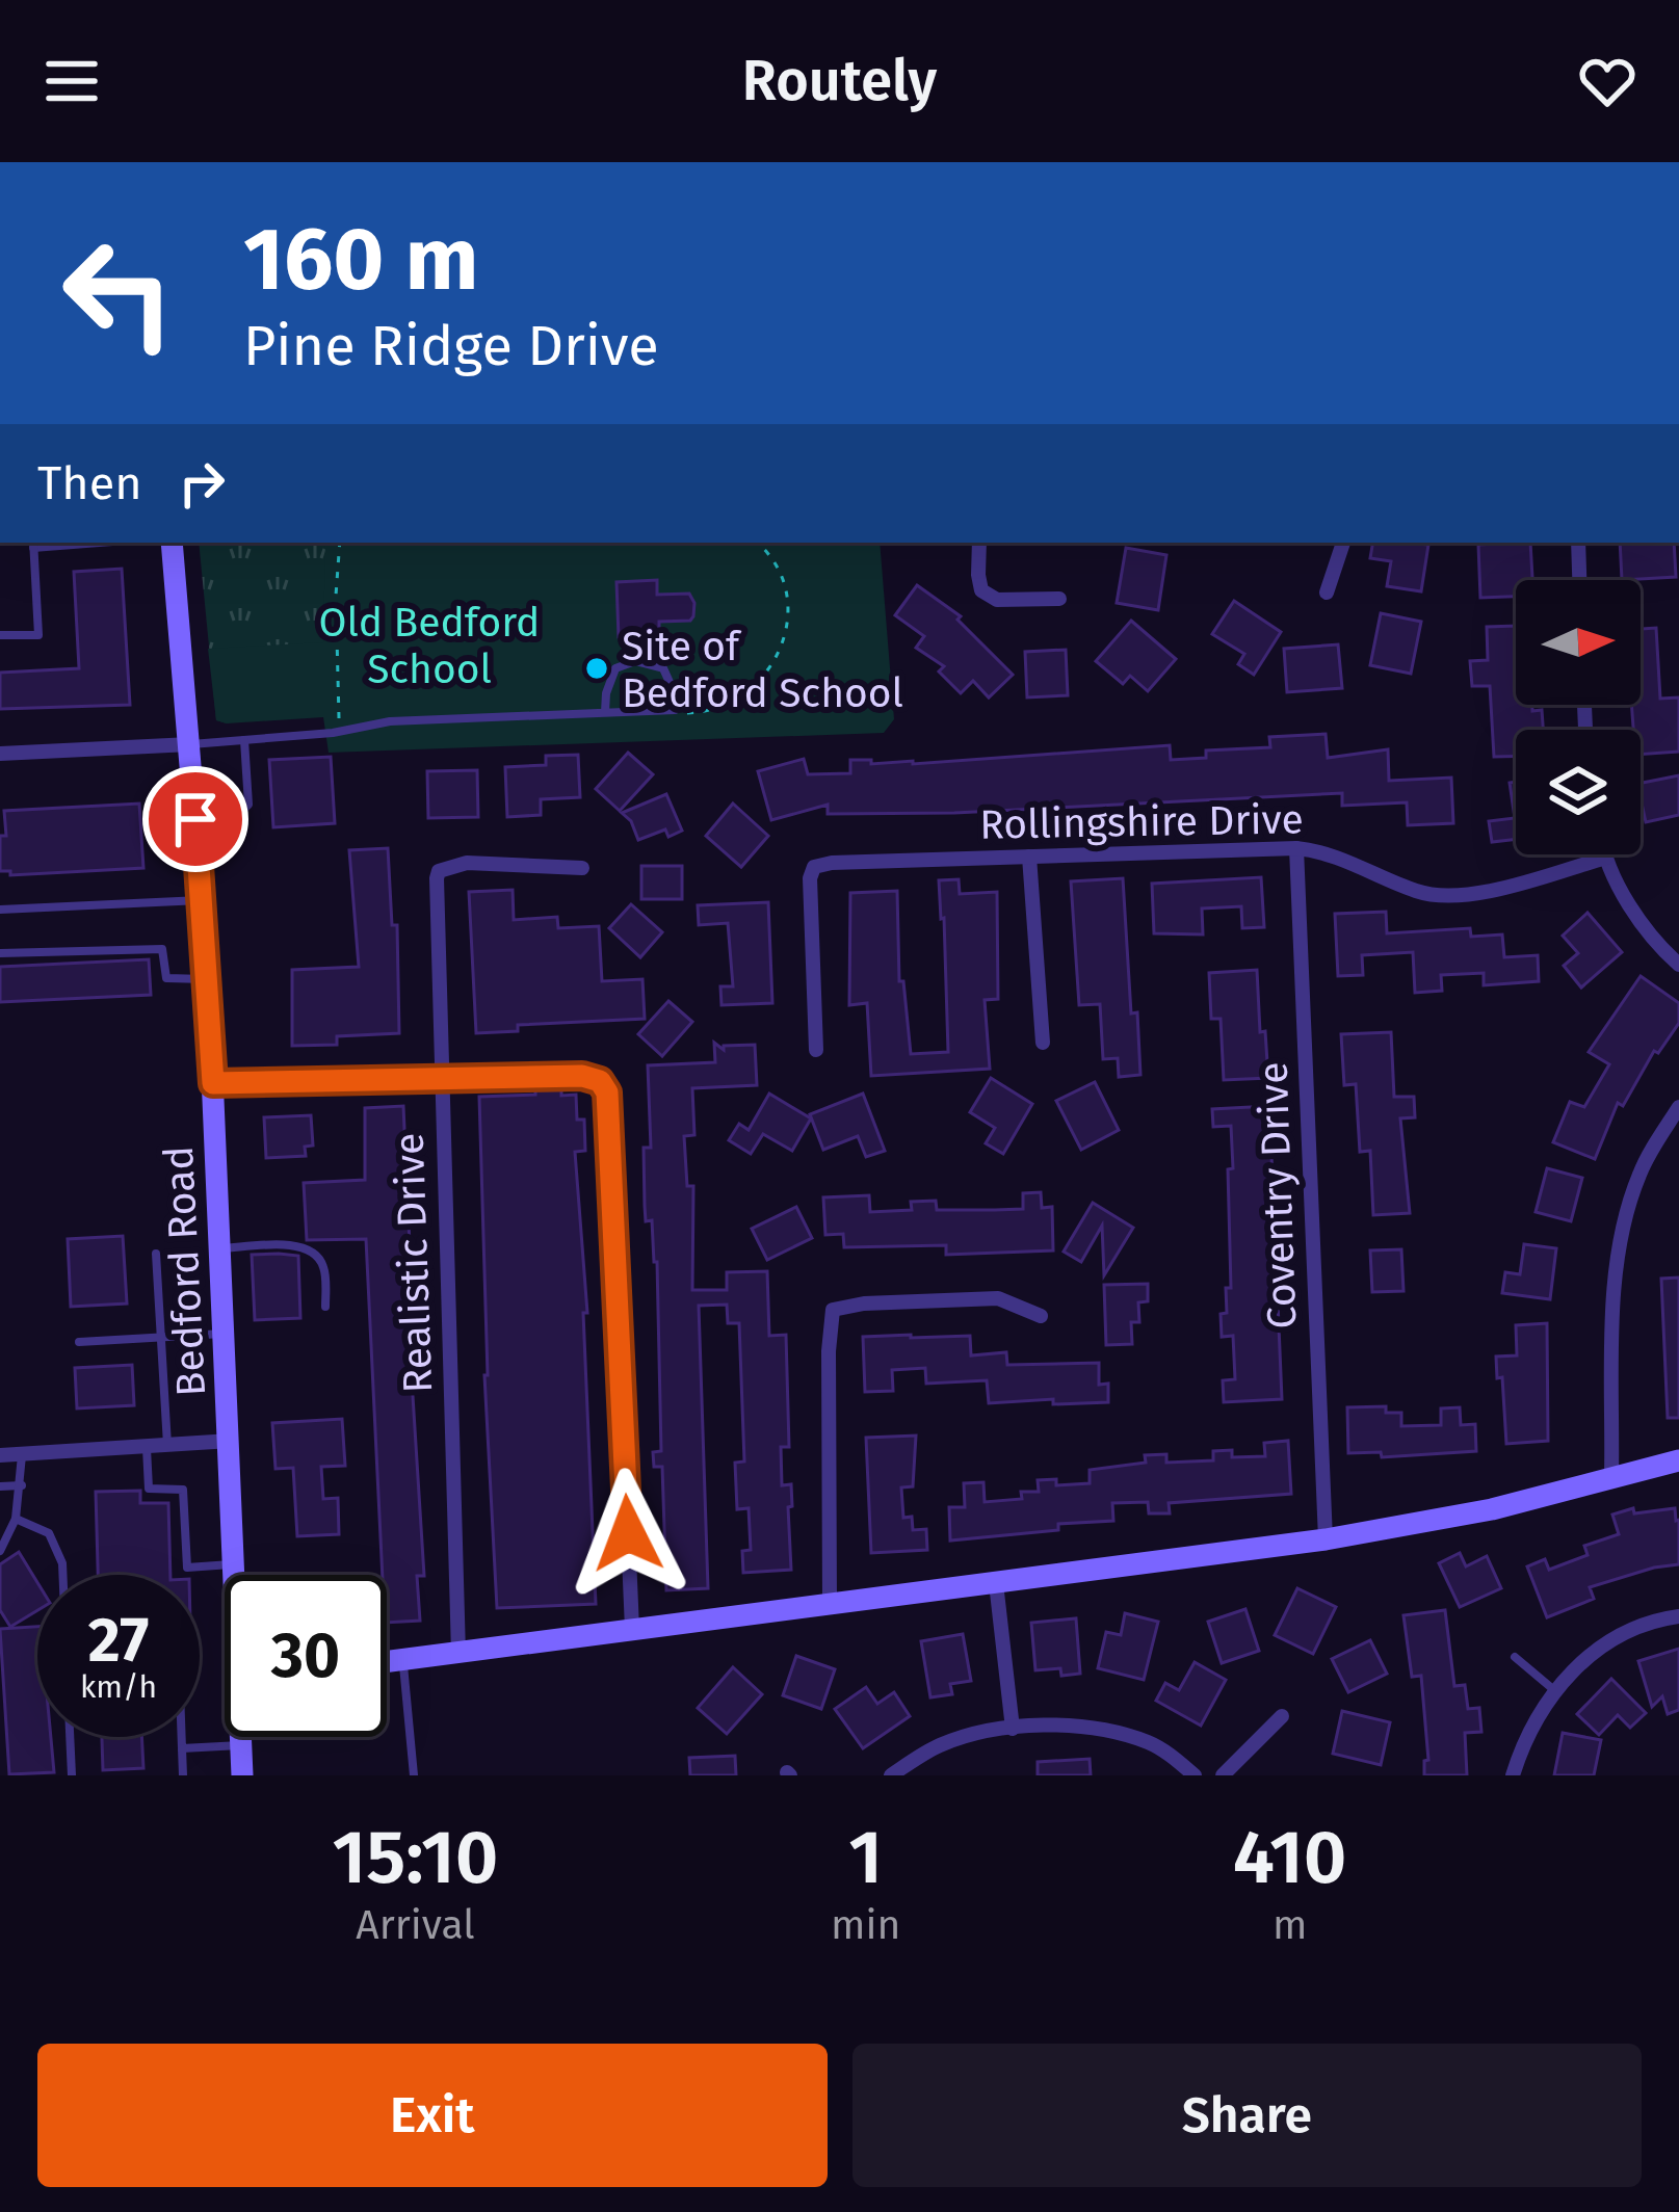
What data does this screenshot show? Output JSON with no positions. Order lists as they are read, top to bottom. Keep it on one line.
{"streets":{"street":["Rollingshire Drive","Coventry Drive","Realistic Drive","Bedford Road"]},"crossings":[["Rollingshire Drive","Coventry Drive"]],"parks":["Old Bedford School"],"places":["Site of Bedford School"],"north":"right","page":{"header":"Routely","turn":["160 m","Pine Ridge Drive"],"then":"Then","speed":"27 km/h","limit":"30","eta":["15:10","Arrival","1","min","410","m"],"buttons":["Exit","Share"]}}
